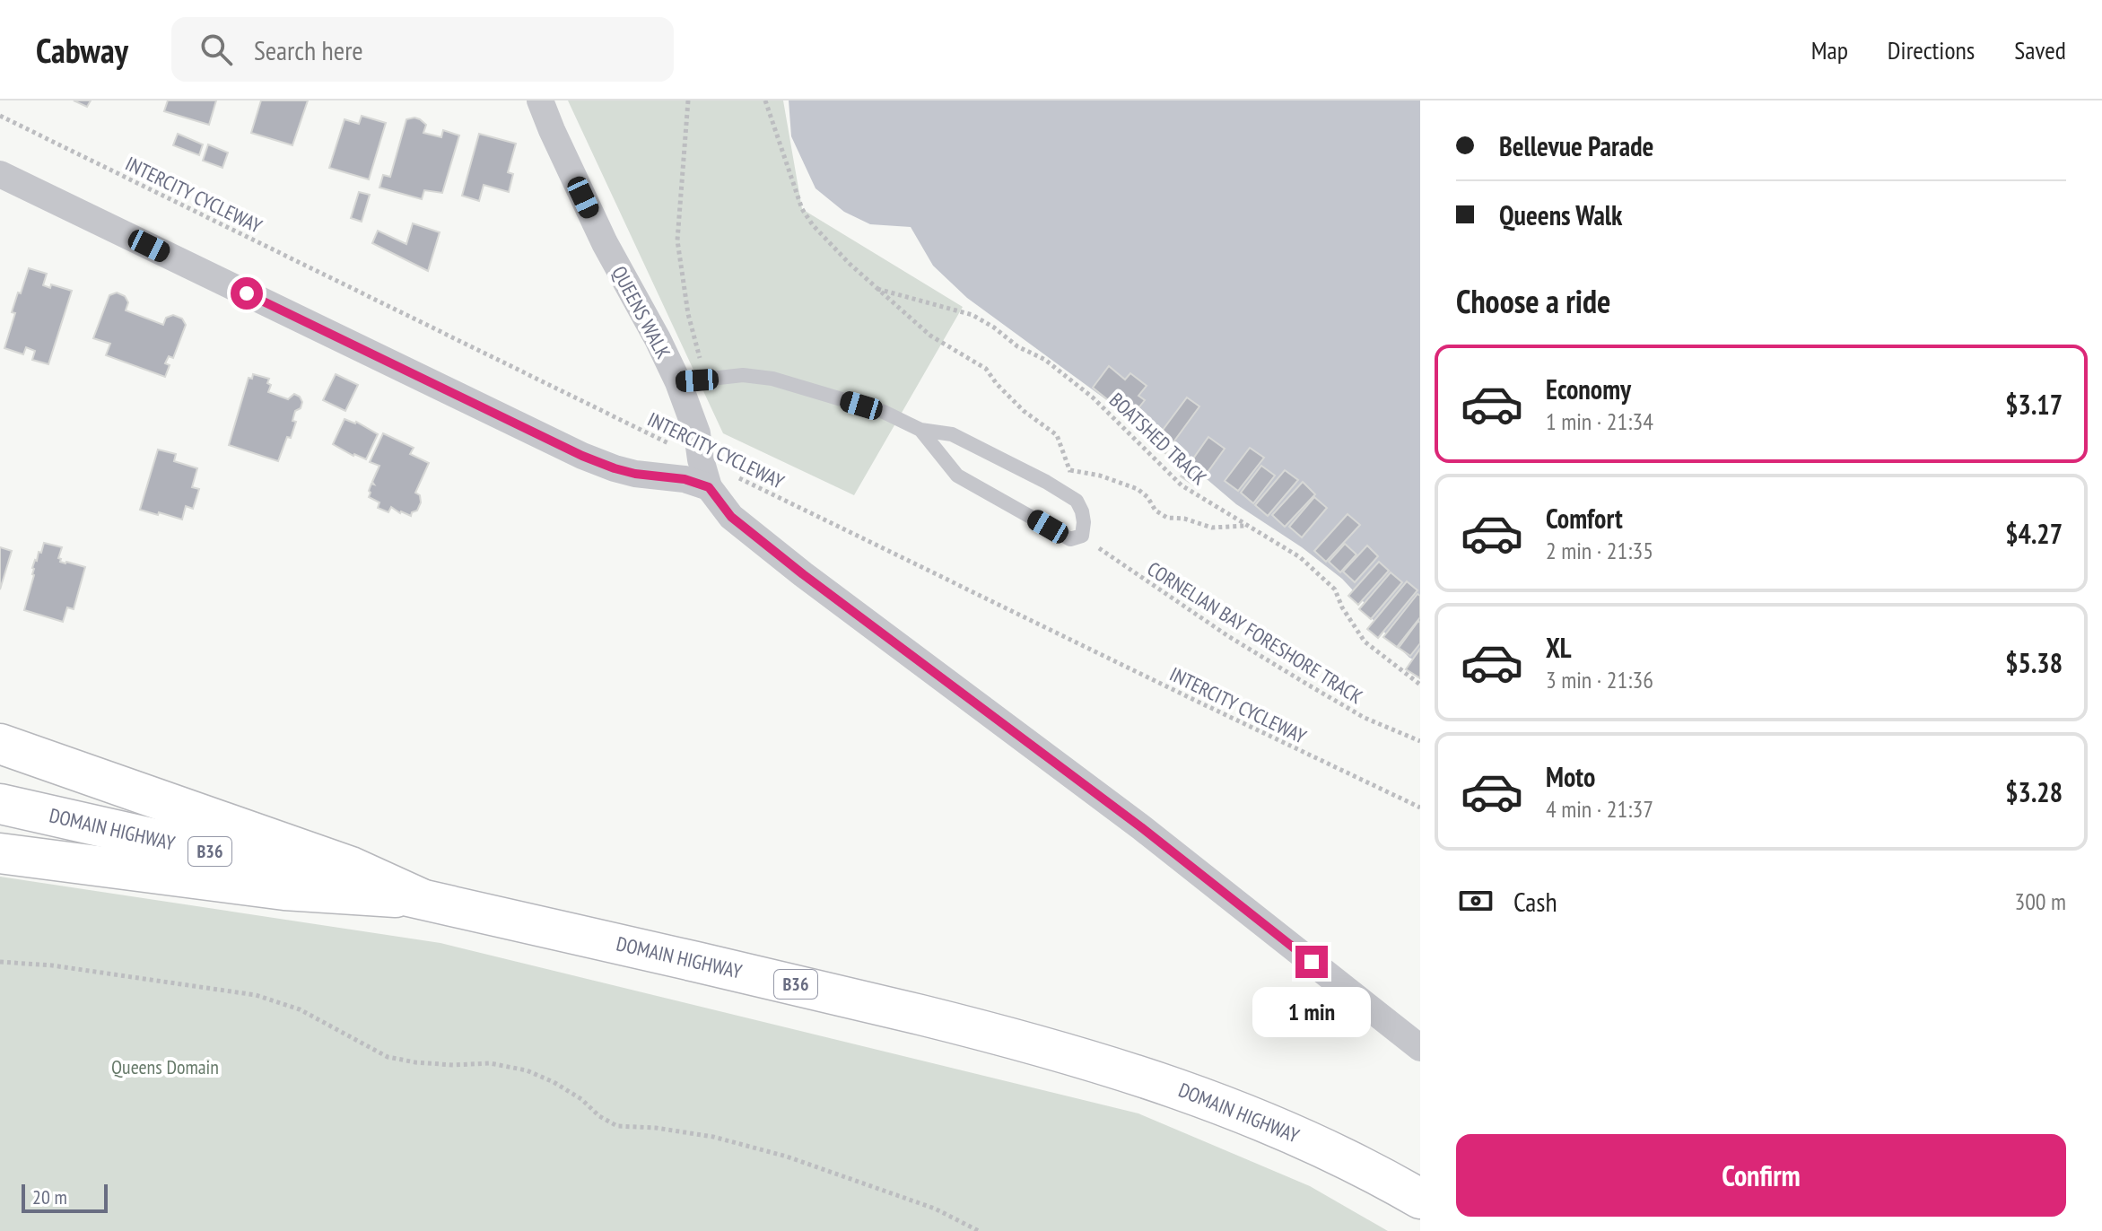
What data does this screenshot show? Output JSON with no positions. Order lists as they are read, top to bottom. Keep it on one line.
{"streets":{"main road":["DOMAIN HIGHWAY","B36"],"street":["QUEENS WALK"],"path":["INTERCITY CYCLEWAY","BOATSHED TRACK","CORNELIAN BAY FORESHORE TRACK"]},"crossings":[["INTERCITY CYCLEWAY","QUEENS WALK"]],"parks":["Queens Domain"],"scale_bar":"20 m","page":{"header":"Cabway","search":"Search here","nav":["Map","Directions","Saved"],"banner":["Bellevue Parade","Queens Walk"],"heading":"Choose a ride","list":[{"name":"Economy","note":"1 min · 21:34","value":"$3.17"},{"name":"Comfort","note":"2 min · 21:35","value":"$4.27"},{"name":"XL","note":"3 min · 21:36","value":"$5.38"},{"name":"Moto","note":"4 min · 21:37","value":"$3.28"}],"pay":["Cash","300 m"],"bubble":"1 min","buttons":"Confirm","scale":"20 m"}}
